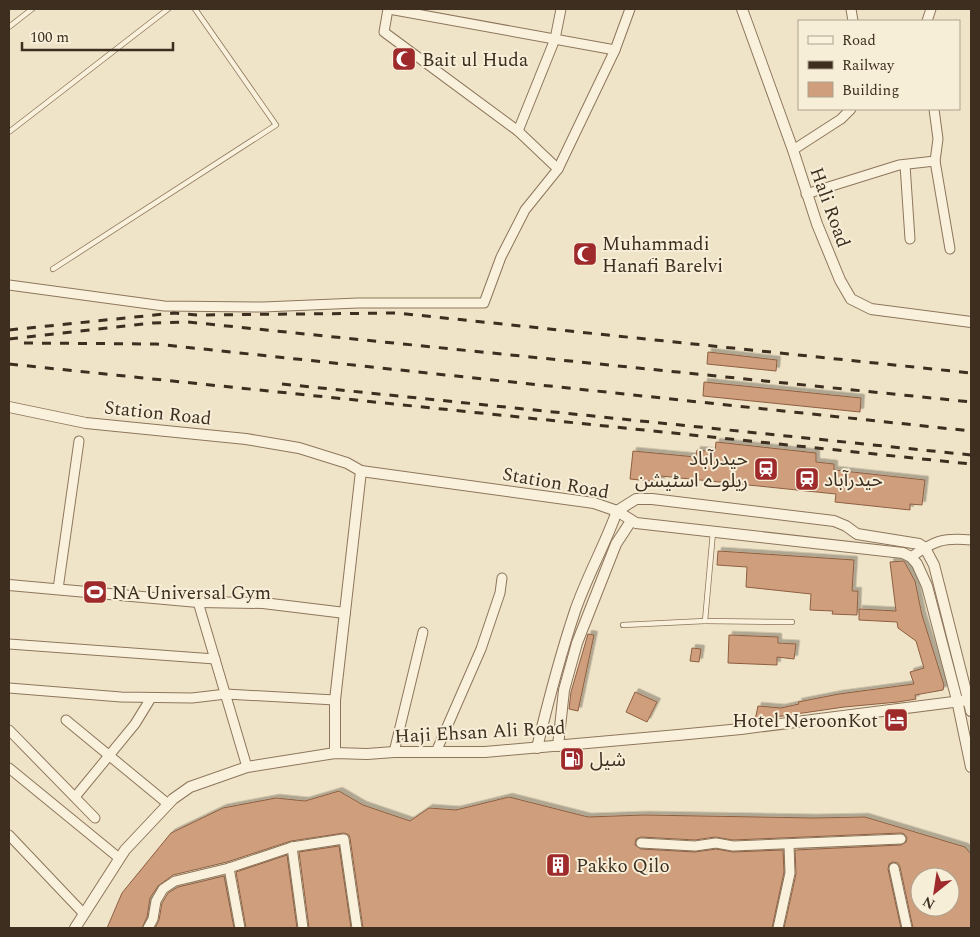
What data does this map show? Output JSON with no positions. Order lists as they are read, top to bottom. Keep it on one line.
{"streets":{"street":["Hali Road","Station Road","Haji Ehsan Ali Road"]},"places":{"mosque":["Bait ul Huda","Muhammadi Hanafi Barelvi"],"station":["حیدرآباد ریلوے اسٹیشن","حیدرآباد"],"sports":["NA Universal Gym"],"hotel":["Hotel NeroonKot"],"fuel station":["شیل"],"building":["Pakko Qilo"]},"legend":["Road","Railway","Building"],"scale_bar":"100 m","north":"bottom left"}
